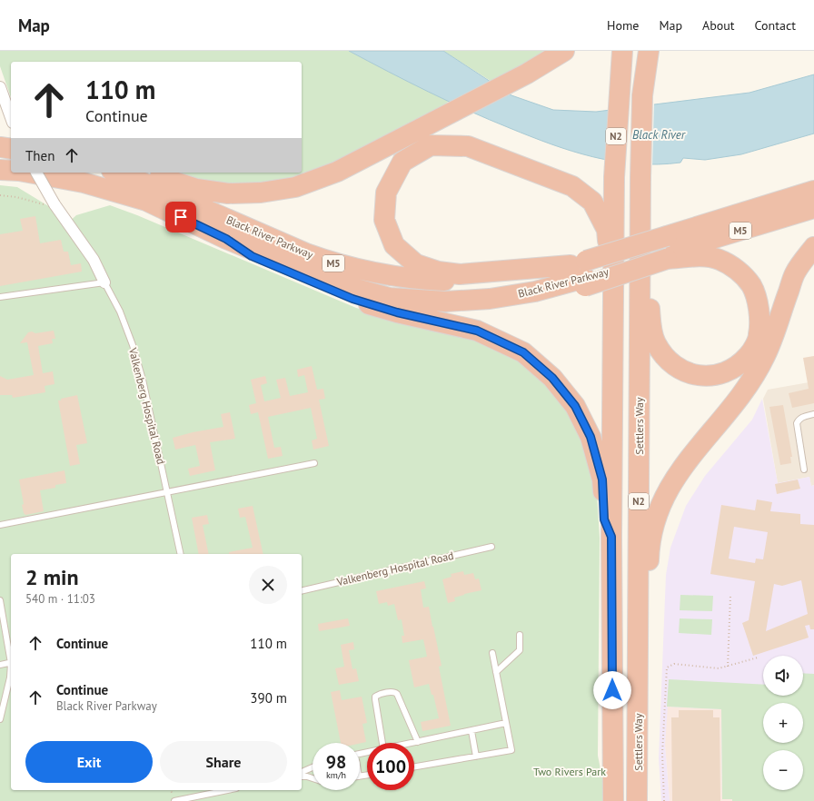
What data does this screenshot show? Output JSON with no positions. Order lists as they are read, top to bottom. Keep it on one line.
{"streets":{"highway":["N2","M5","Black River Parkway","Settlers Way"],"street":["Valkenberg Hospital Road"]},"water":["Black River"],"parks":["Two Rivers Park"],"page":{"header":"Map","nav":["Home","Map","About","Contact"],"turn":["110 m","Continue"],"then":"Then","heading":["2 min","540 m · 11:03"],"list":[{"name":"Continue","value":"110 m"},{"name":"Continue","note":"Black River Parkway","value":"390 m"}],"map_buttons":["+","−"],"buttons":["Exit","Share"],"speed":"98 km/h","limit":"100"}}
